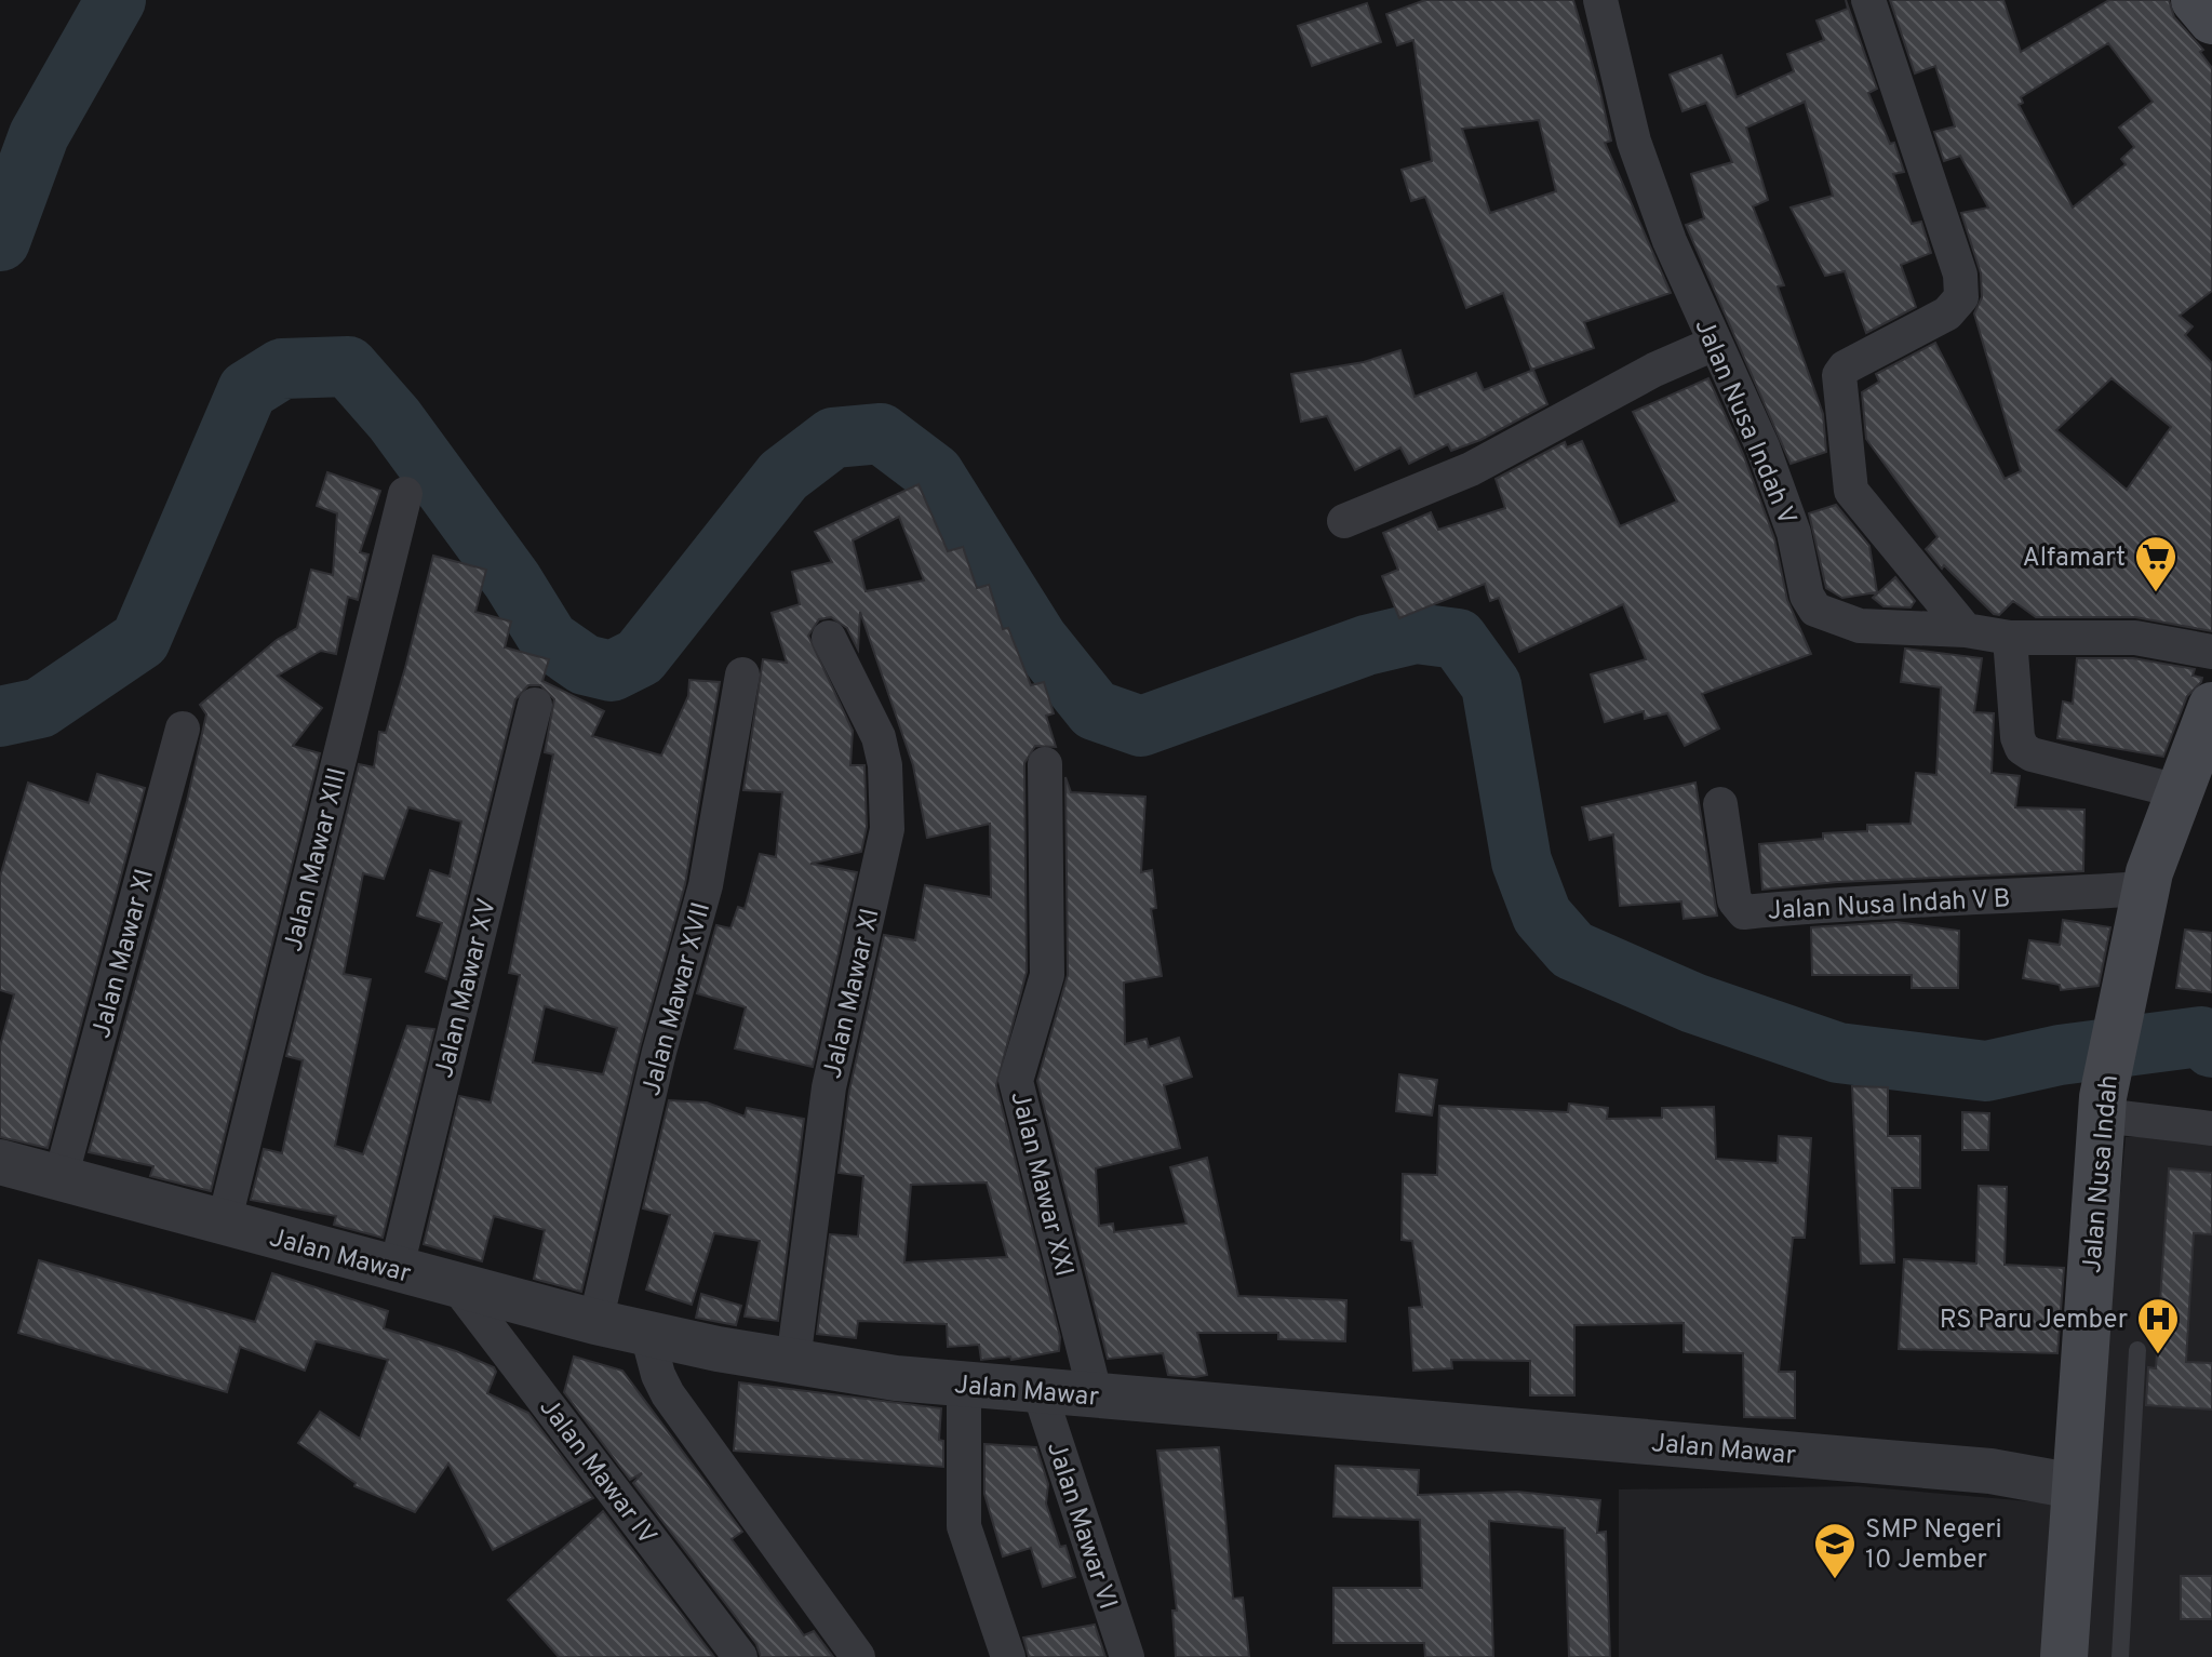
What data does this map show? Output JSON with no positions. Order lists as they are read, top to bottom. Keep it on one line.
{"streets":{"main road":["Jalan Nusa Indah"],"street":["Jalan Nusa Indah V","Jalan Mawar XIII","Jalan Nusa Indah V B","Jalan Mawar XI","Jalan Mawar XV","Jalan Mawar XVII","Jalan Mawar XXI","Jalan Mawar","Jalan Mawar IV","Jalan Mawar VI"]},"crossings":[["Jalan Mawar XIII","Jalan Mawar"],["Jalan Nusa Indah V B","Jalan Nusa Indah"],["Jalan Mawar XI","Jalan Mawar"],["Jalan Mawar XV","Jalan Mawar"],["Jalan Mawar XVII","Jalan Mawar"],["Jalan Nusa Indah","Jalan Mawar"],["Jalan Mawar XXI","Jalan Mawar"],["Jalan Mawar","Jalan Mawar IV"],["Jalan Mawar","Jalan Mawar VI"]],"places":{"supermarket":["Alfamart"],"hospital":["RS Paru Jember"],"school or university":["SMP Negeri 10 Jember"]}}
